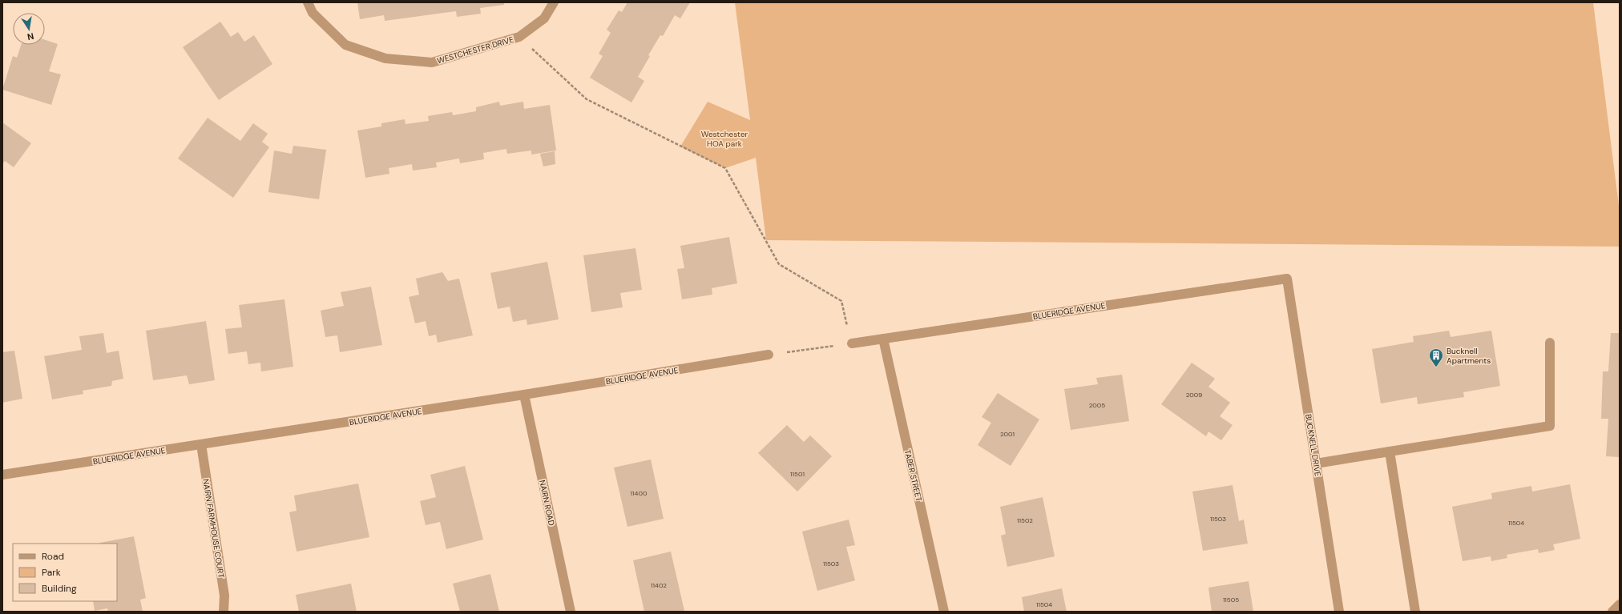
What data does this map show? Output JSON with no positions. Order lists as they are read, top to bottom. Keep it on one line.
{"streets":{"street":["WESTCHESTER DRIVE","BLUERIDGE AVENUE","BUCKNELL DRIVE","TABER STREET","NAIRN ROAD","NAIRN FARMHOUSE COURT"]},"crossings":[["BLUERIDGE AVENUE","BUCKNELL DRIVE"],["BLUERIDGE AVENUE","TABER STREET"],["BLUERIDGE AVENUE","NAIRN ROAD"],["BLUERIDGE AVENUE","NAIRN FARMHOUSE COURT"]],"parks":["Westchester HOA park"],"places":{"building":["Bucknell Apartments"]},"house_numbers":["2009","2005","2001","11501","11400","11503","11502","11504","11503","11402","11505","11504"],"legend":["Road","Park","Building"],"north":"bottom"}
